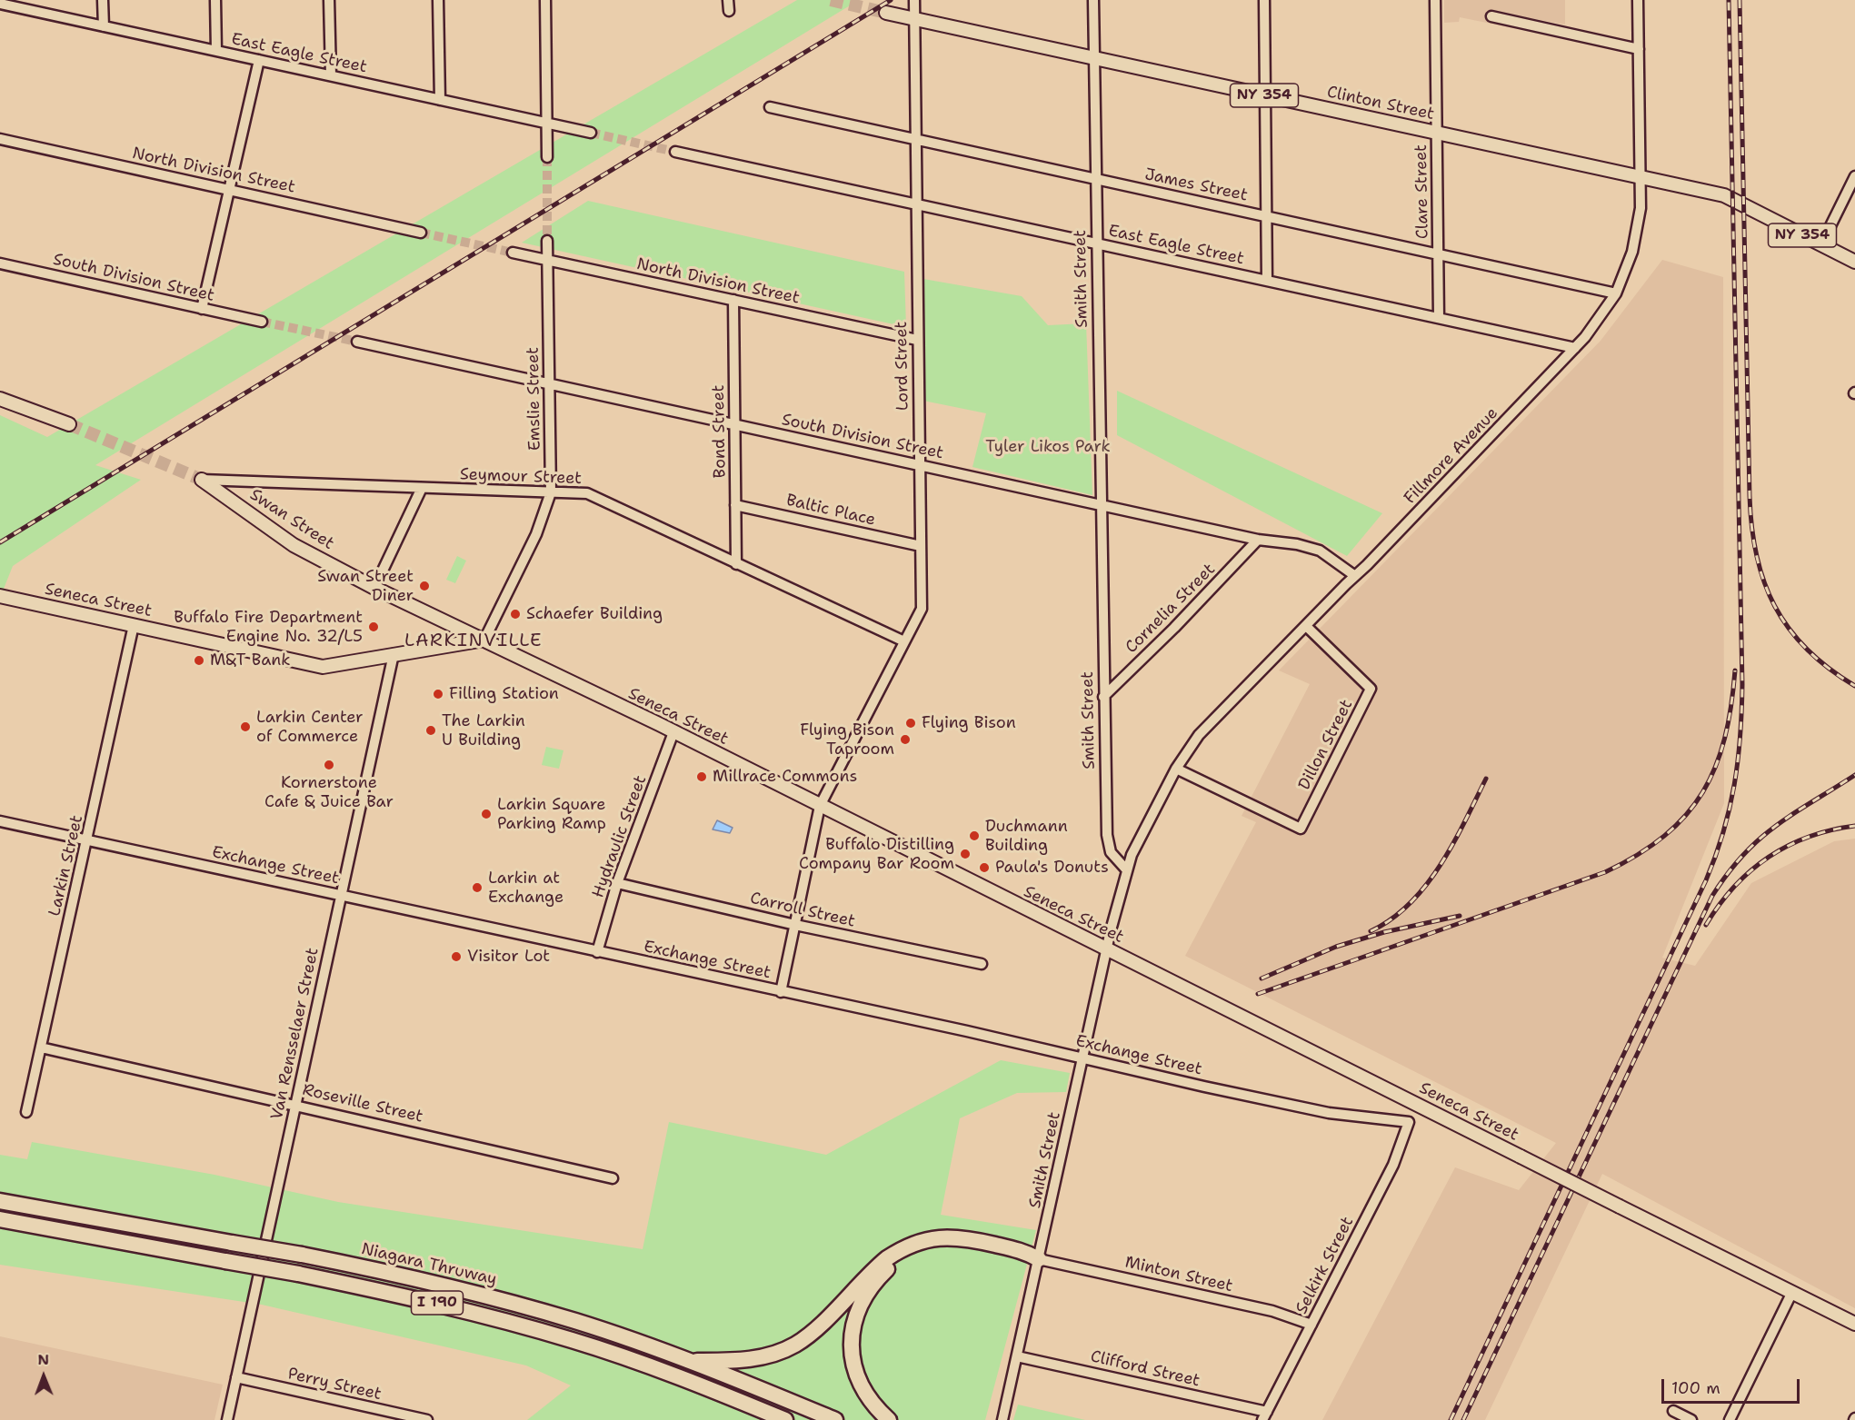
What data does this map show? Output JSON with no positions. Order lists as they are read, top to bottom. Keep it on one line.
{"streets":{"highway":["Niagara Thruway","I 190"],"main road":["NY 354","Clinton Street","Swan Street","Seneca Street"],"street":["East Eagle Street","North Division Street","James Street","Clare Street","South Division Street","Smith Street","Lord Street","Emslie Street","Bond Street","Fillmore Avenue","Seymour Street","Baltic Place","Cornelia Street","Dillon Street","Hydraulic Street","Larkin Street","Exchange Street","Carroll Street","Van Rensselaer Street","Roseville Street","Selkirk Street","Minton Street","Clifford Street","Perry Street"]},"crossings":[["East Eagle Street","Clare Street"],["East Eagle Street","Smith Street"],["East Eagle Street","Lord Street"],["East Eagle Street","Fillmore Avenue"],["Clinton Street","Clare Street"],["Clinton Street","Smith Street"],["Clinton Street","Lord Street"],["Clinton Street","Fillmore Avenue"],["North Division Street","Lord Street"],["North Division Street","Emslie Street"],["North Division Street","Bond Street"],["James Street","Clare Street"],["James Street","Smith Street"],["James Street","Lord Street"],["James Street","Fillmore Avenue"],["South Division Street","Smith Street"],["South Division Street","Lord Street"],["South Division Street","Emslie Street"],["South Division Street","Bond Street"],["South Division Street","Fillmore Avenue"],["South Division Street","Cornelia Street"],["Smith Street","Fillmore Avenue"],["Smith Street","Seneca Street"],["Smith Street","Cornelia Street"],["Smith Street","Exchange Street"],["Smith Street","Minton Street"],["Smith Street","Clifford Street"],["Lord Street","Seymour Street"],["Lord Street","Baltic Place"],["Lord Street","Seneca Street"],["Lord Street","Exchange Street"],["Lord Street","Carroll Street"],["Emslie Street","Seymour Street"],["Emslie Street","Swan Street"],["Emslie Street","Seneca Street"],["Bond Street","Seymour Street"],["Bond Street","Baltic Place"],["Fillmore Avenue","Dillon Street"],["Seymour Street","Swan Street"],["Swan Street","Seneca Street"],["Seneca Street","Hydraulic Street"],["Seneca Street","Larkin Street"],["Seneca Street","Van Rensselaer Street"],["Hydraulic Street","Exchange Street"],["Hydraulic Street","Carroll Street"],["Larkin Street","Exchange Street"],["Larkin Street","Roseville Street"],["Exchange Street","Van Rensselaer Street"],["Exchange Street","Selkirk Street"],["Van Rensselaer Street","Roseville Street"],["Van Rensselaer Street","Perry Street"],["Selkirk Street","Minton Street"],["Selkirk Street","Clifford Street"]],"districts":["LARKINVILLE"],"parks":["Tyler Likos Park"],"places":["Swan Street Diner","Schaefer Building","Buffalo Fire Department Engine No. 32/L5","M&T Bank","Filling Station","Flying Bison","Larkin Center of Commerce","The Larkin U Building","Flying Bison Taproom","Kornerstone Cafe & Juice Bar","Millrace Commons","Larkin Square Parking Ramp","Duchmann Building","Buffalo Distilling Company Bar Room","Paula's Donuts","Larkin at Exchange","Visitor Lot"],"scale_bar":"100 m","north":"top"}
